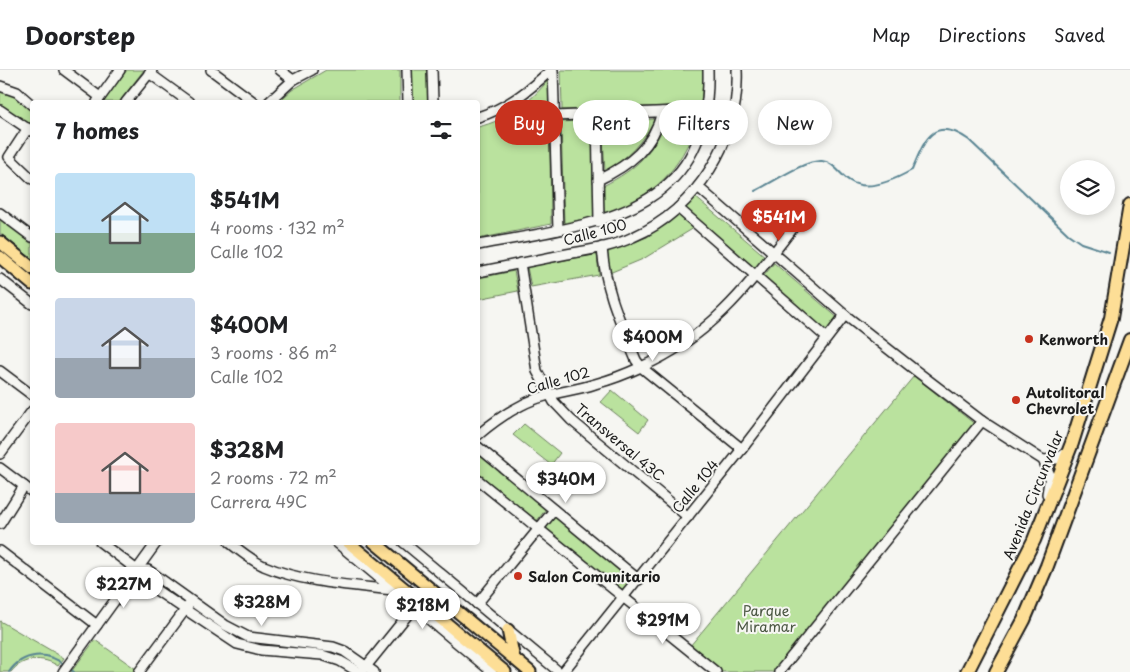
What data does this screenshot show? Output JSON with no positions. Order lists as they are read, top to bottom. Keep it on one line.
{"streets":{"highway":["Avenida Circunvalar"],"street":["Calle 100","Calle 102","Transversal 43C","Calle 104"]},"crossings":[["Calle 100","Transversal 43C"],["Calle 102","Transversal 43C"],["Transversal 43C","Calle 104"]],"parks":["Parque Miramar"],"places":["Kenworth","Autolitoral Chevrolet","Salon Comunitario"],"page":{"header":"Doorstep","nav":["Map","Directions","Saved"],"chip":["Buy","Rent","Filters","New"],"heading":"7 homes","list":[{"name":"$541M","note":"4 rooms · 132 m² · Calle 102"},{"name":"$400M","note":"3 rooms · 86 m² · Calle 102"},{"name":"$328M","note":"2 rooms · 72 m² · Carrera 49C"}],"price":["$541M","$400M","$340M","$227M","$328M","$218M","$291M"]}}
